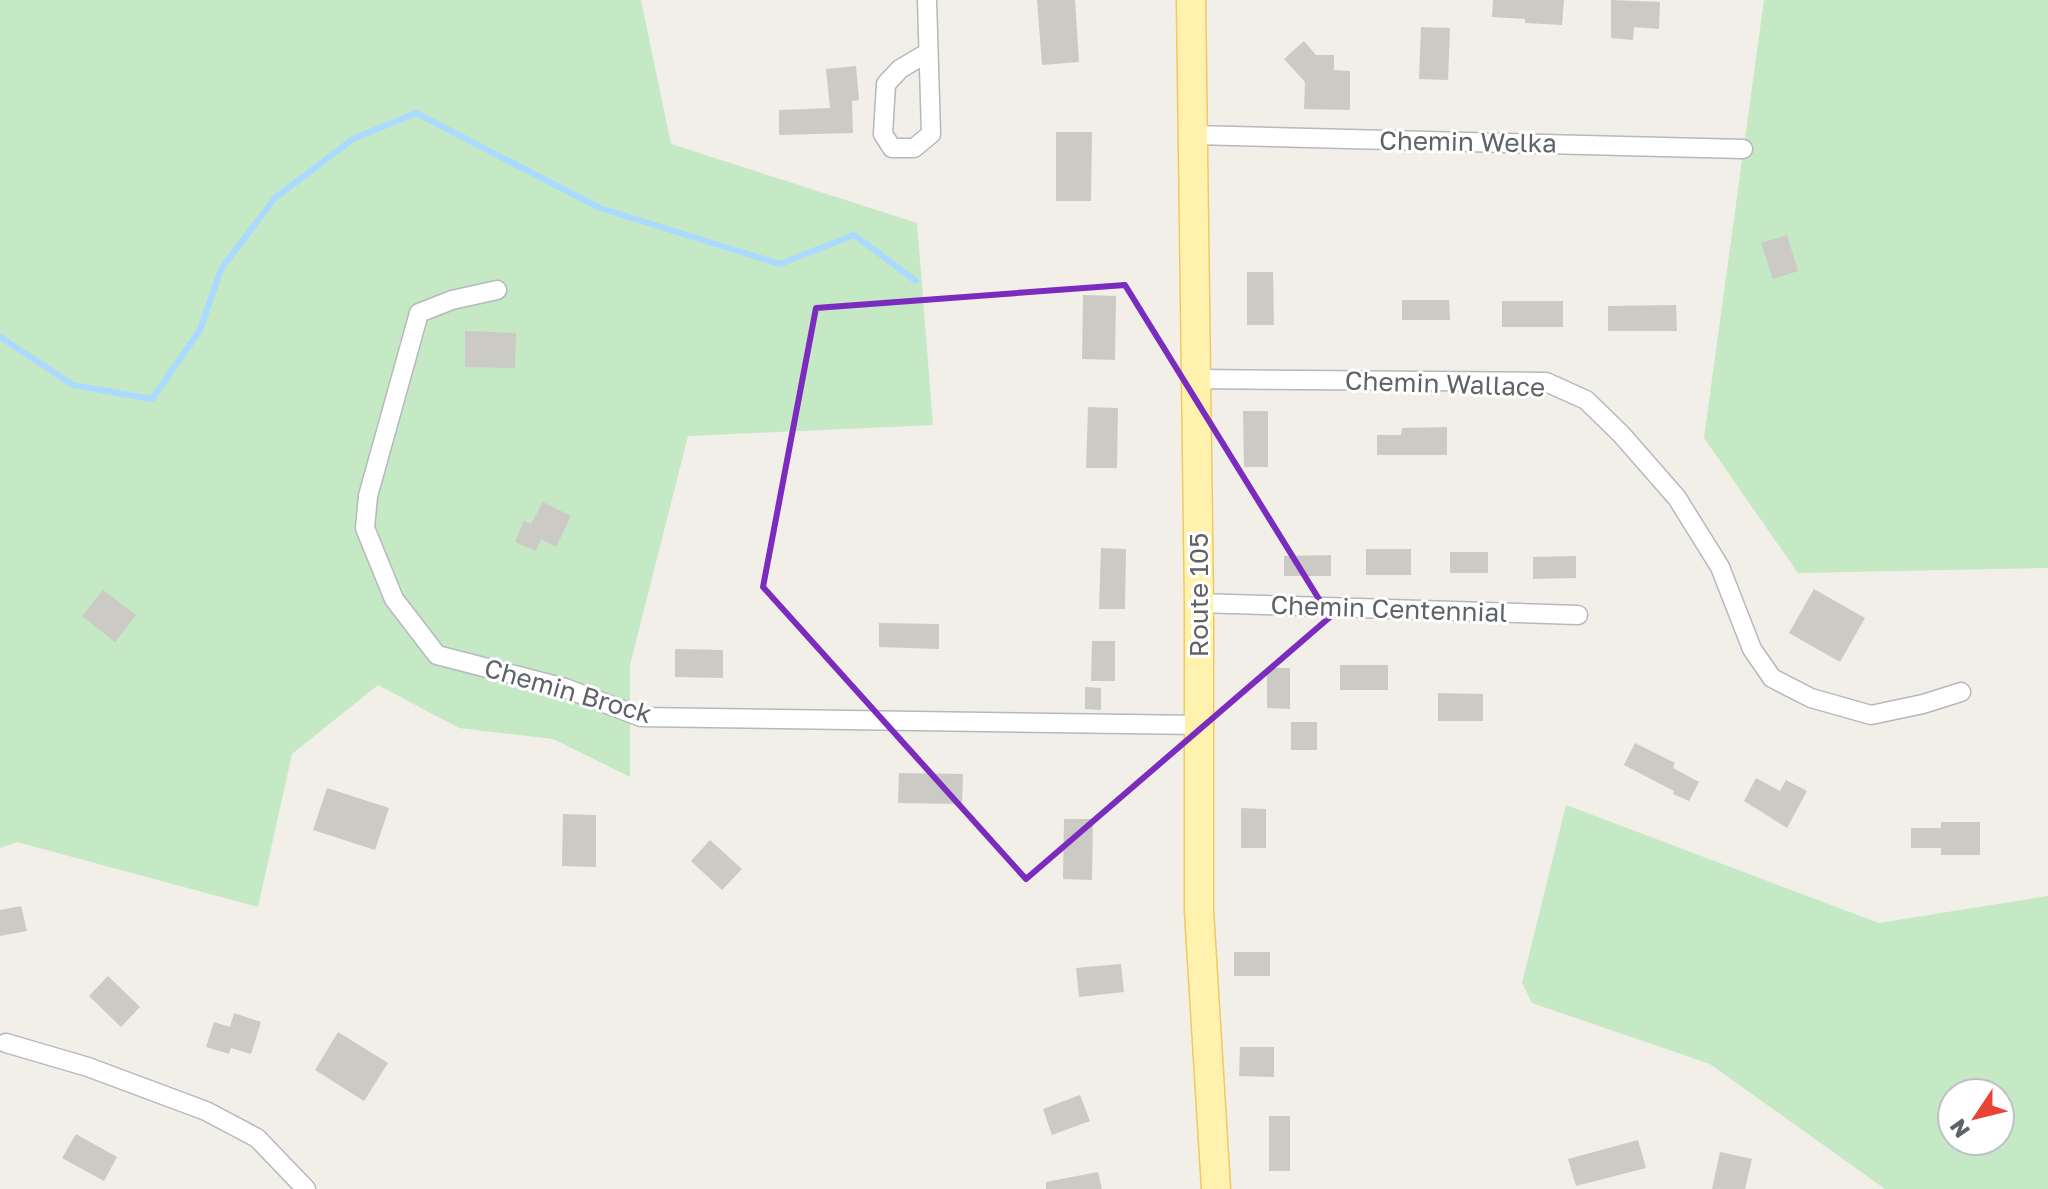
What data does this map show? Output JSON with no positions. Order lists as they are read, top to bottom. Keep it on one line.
{"streets":{"main road":["Route 105"],"street":["Chemin Welka","Chemin Wallace","Chemin Centennial","Chemin Brock"]},"crossings":[["Chemin Welka","Route 105"],["Chemin Wallace","Route 105"],["Route 105","Chemin Centennial"],["Route 105","Chemin Brock"]],"north":"bottom left"}
